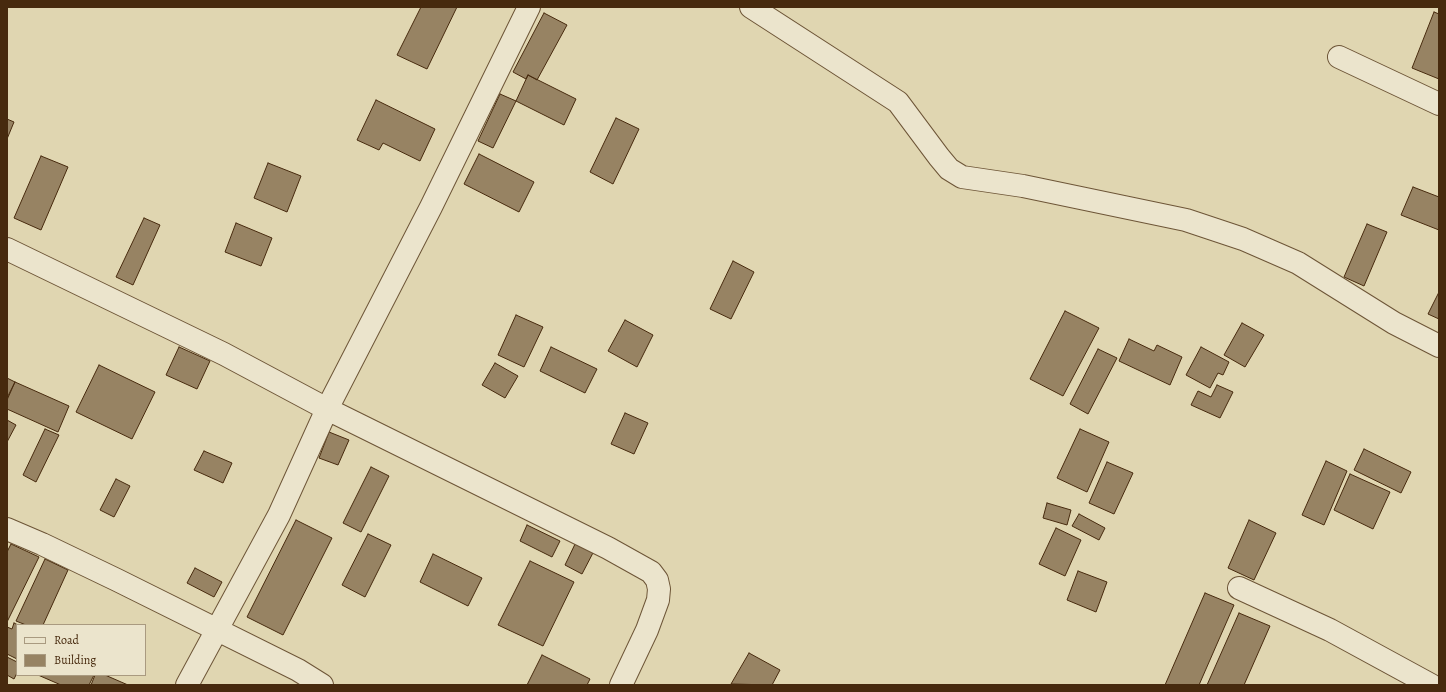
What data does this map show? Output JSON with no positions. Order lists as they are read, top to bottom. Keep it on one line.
{"legend":["Road","Building"]}
